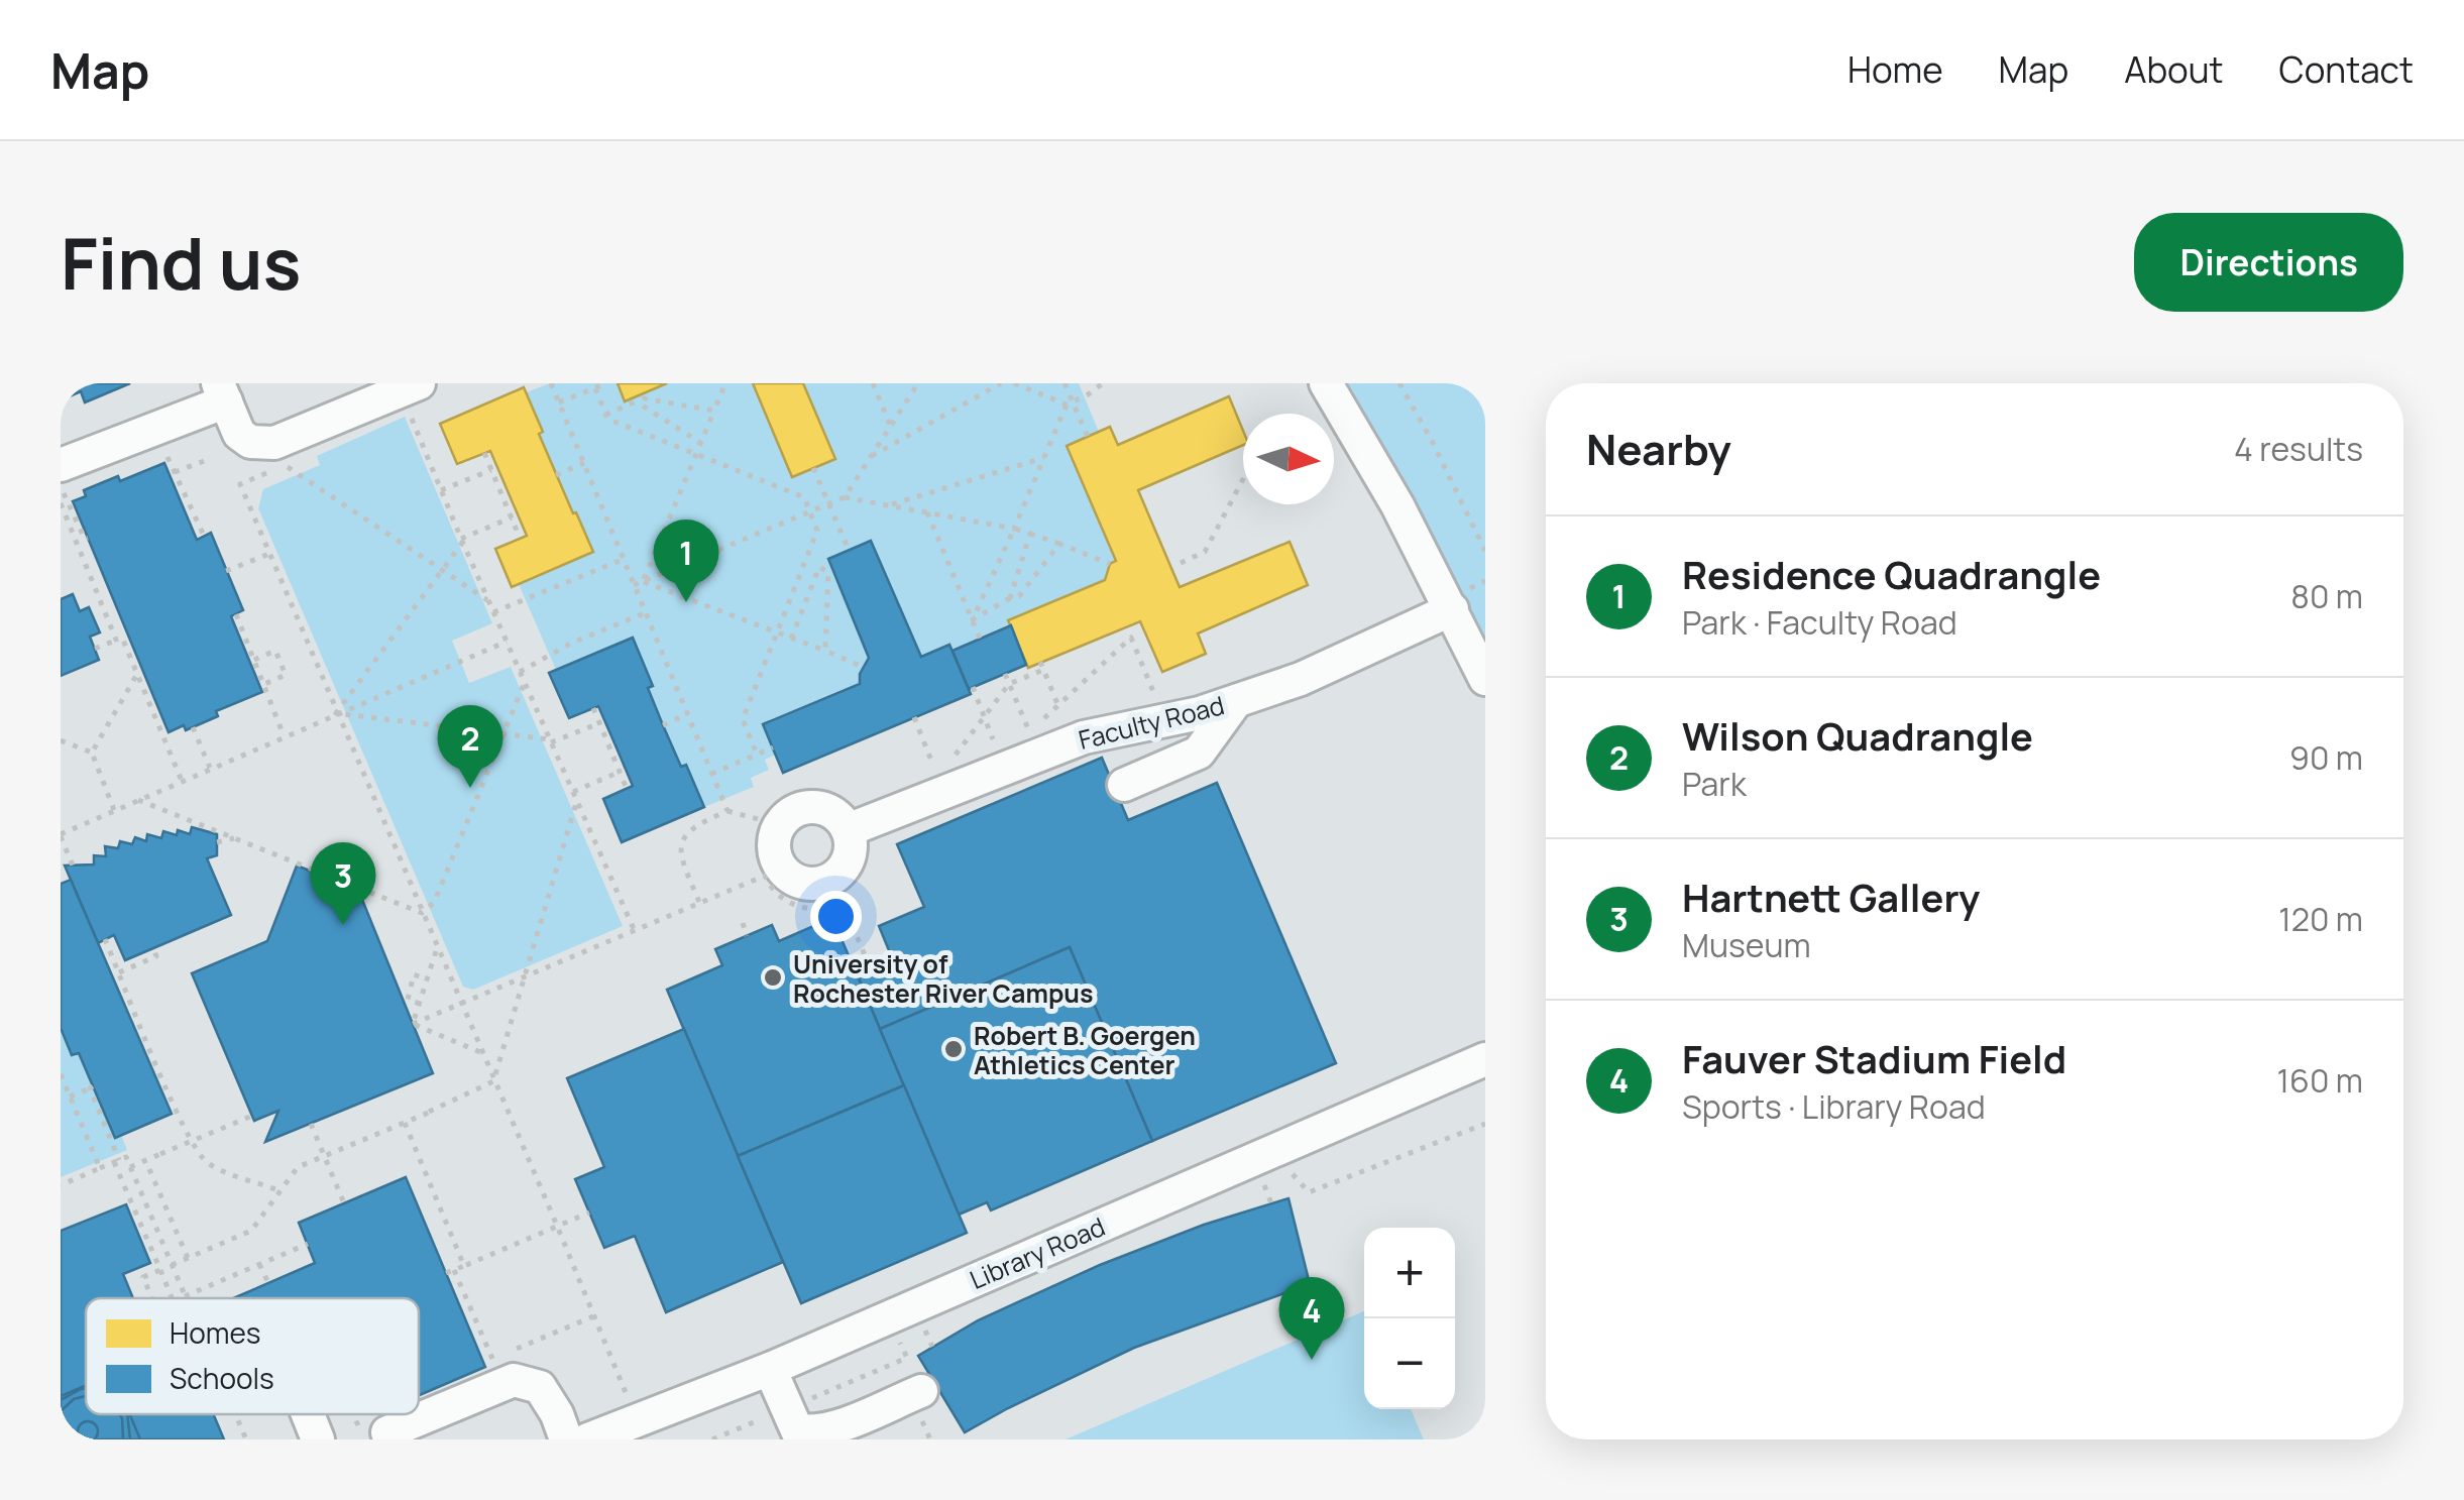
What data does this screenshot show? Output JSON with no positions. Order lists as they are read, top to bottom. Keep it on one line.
{"streets":{"street":["Faculty Road","Library Road"]},"places":["University of Rochester River Campus","Robert B. Goergen Athletics Center"],"legend":["Homes","Schools"],"north":"right","page":{"header":"Map","nav":["Home","Map","About","Contact"],"buttons":"Directions","title":"Find us","heading":["Nearby","4 results"],"list":[{"mark":"1","name":"Residence Quadrangle","note":"Park · Faculty Road","value":"80 m"},{"mark":"2","name":"Wilson Quadrangle","note":"Park","value":"90 m"},{"mark":"3","name":"Hartnett Gallery","note":"Museum","value":"120 m"},{"mark":"4","name":"Fauver Stadium Field","note":"Sports · Library Road","value":"160 m"}],"pins":["1","2","3","4"],"map_buttons":["+","−"]}}
